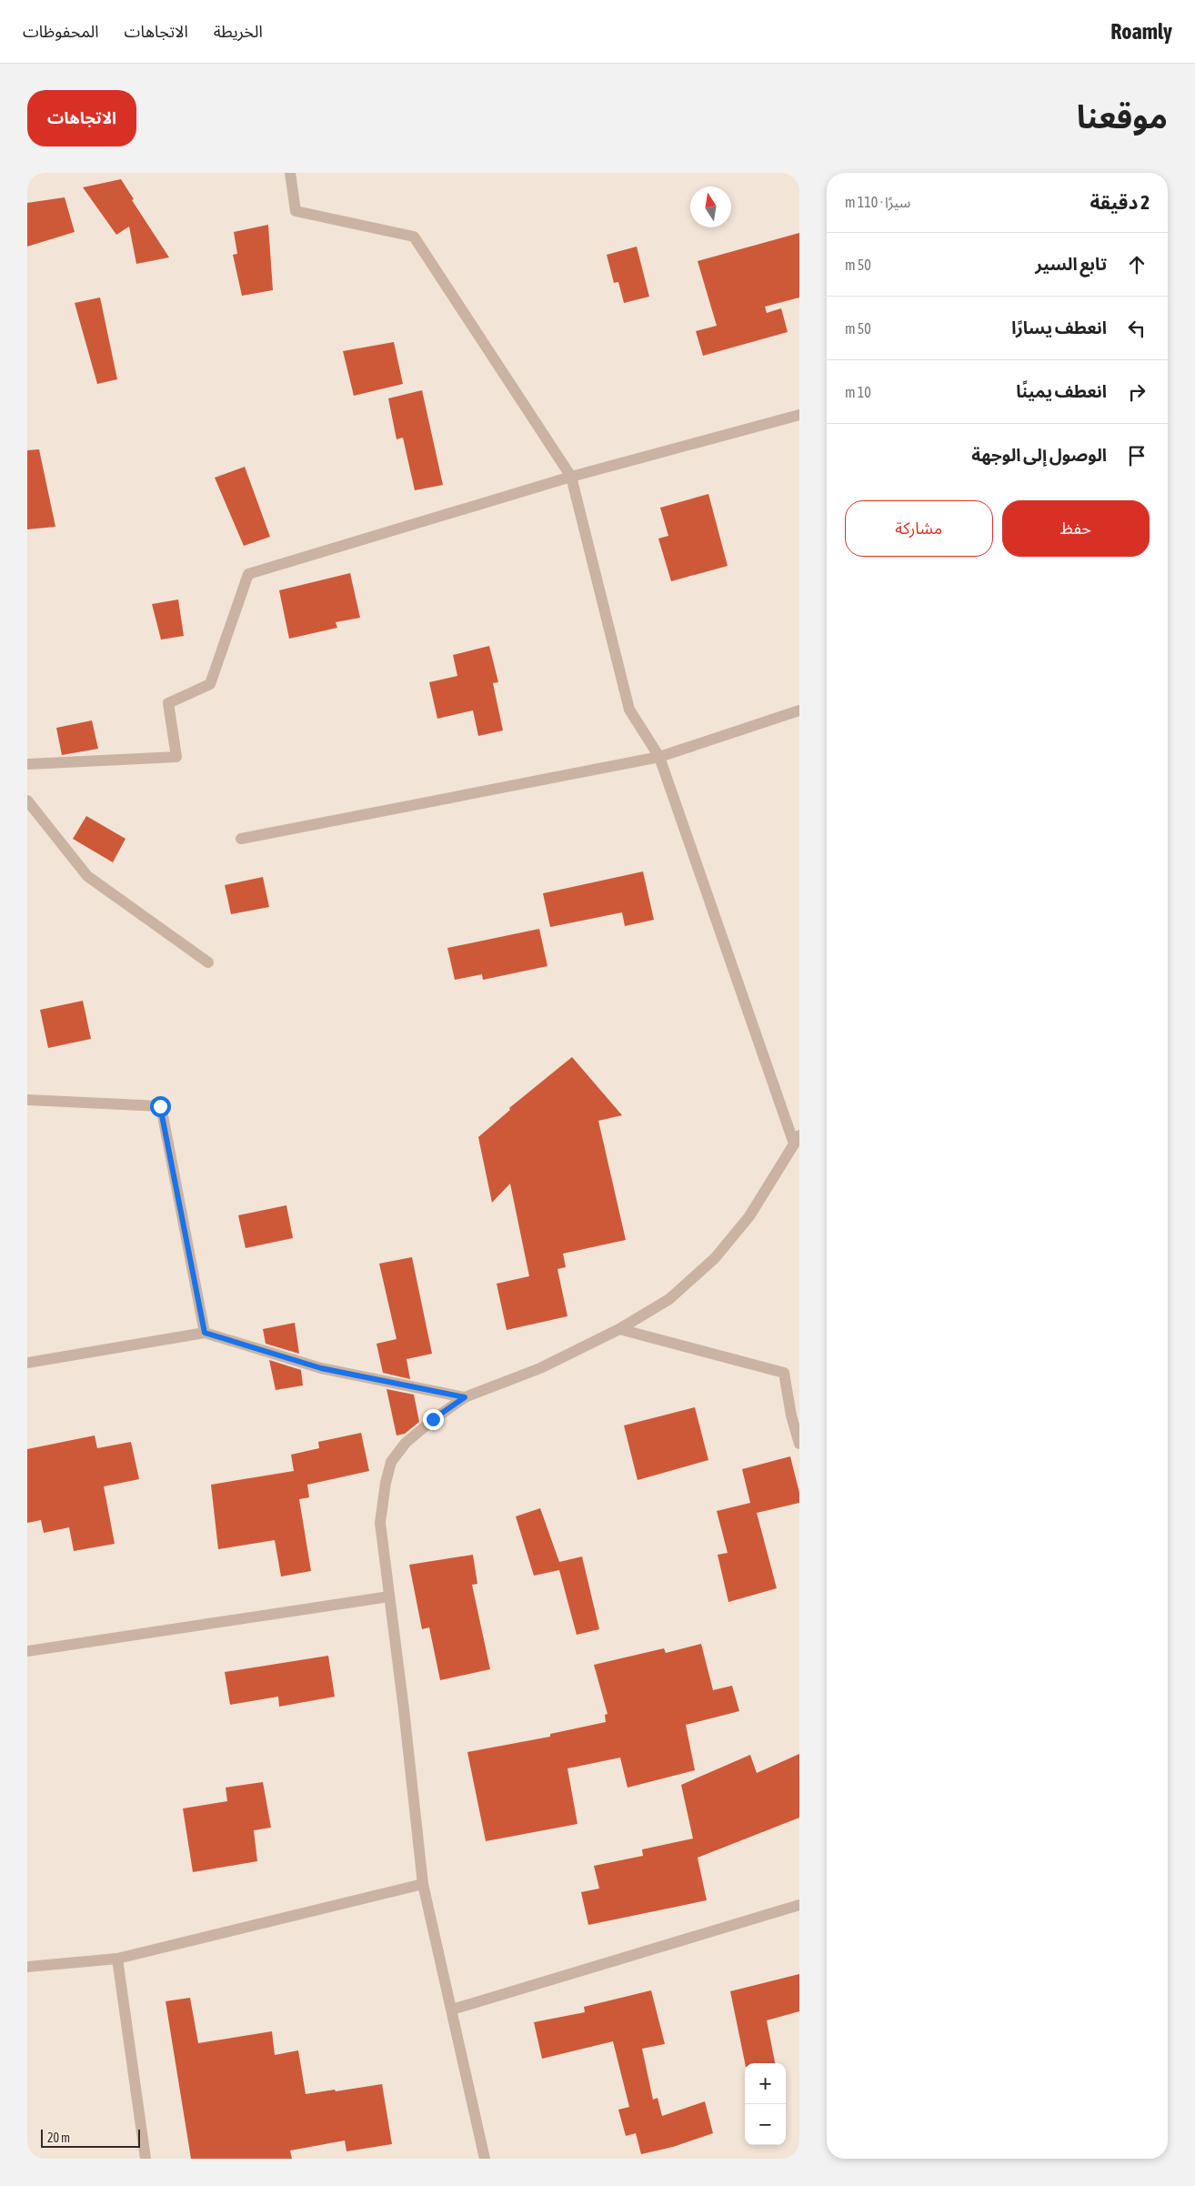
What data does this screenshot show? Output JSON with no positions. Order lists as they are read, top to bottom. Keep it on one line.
{"scale_bar":"20 m","north":"top","page":{"header":"Roamly","nav":["الخريطة","الاتجاهات","المحفوظات"],"title":"موقعنا","buttons":["الاتجاهات",["حفظ","مشاركة"]],"heading":["2 دقيقة","سيرًا · 110 m"],"list":[["تابع السير","50 m"],["انعطف يسارًا","50 m"],["انعطف يمينًا","10 m"],"الوصول إلى الوجهة"],"map_buttons":["+","−"],"scale":"20 m"}}
